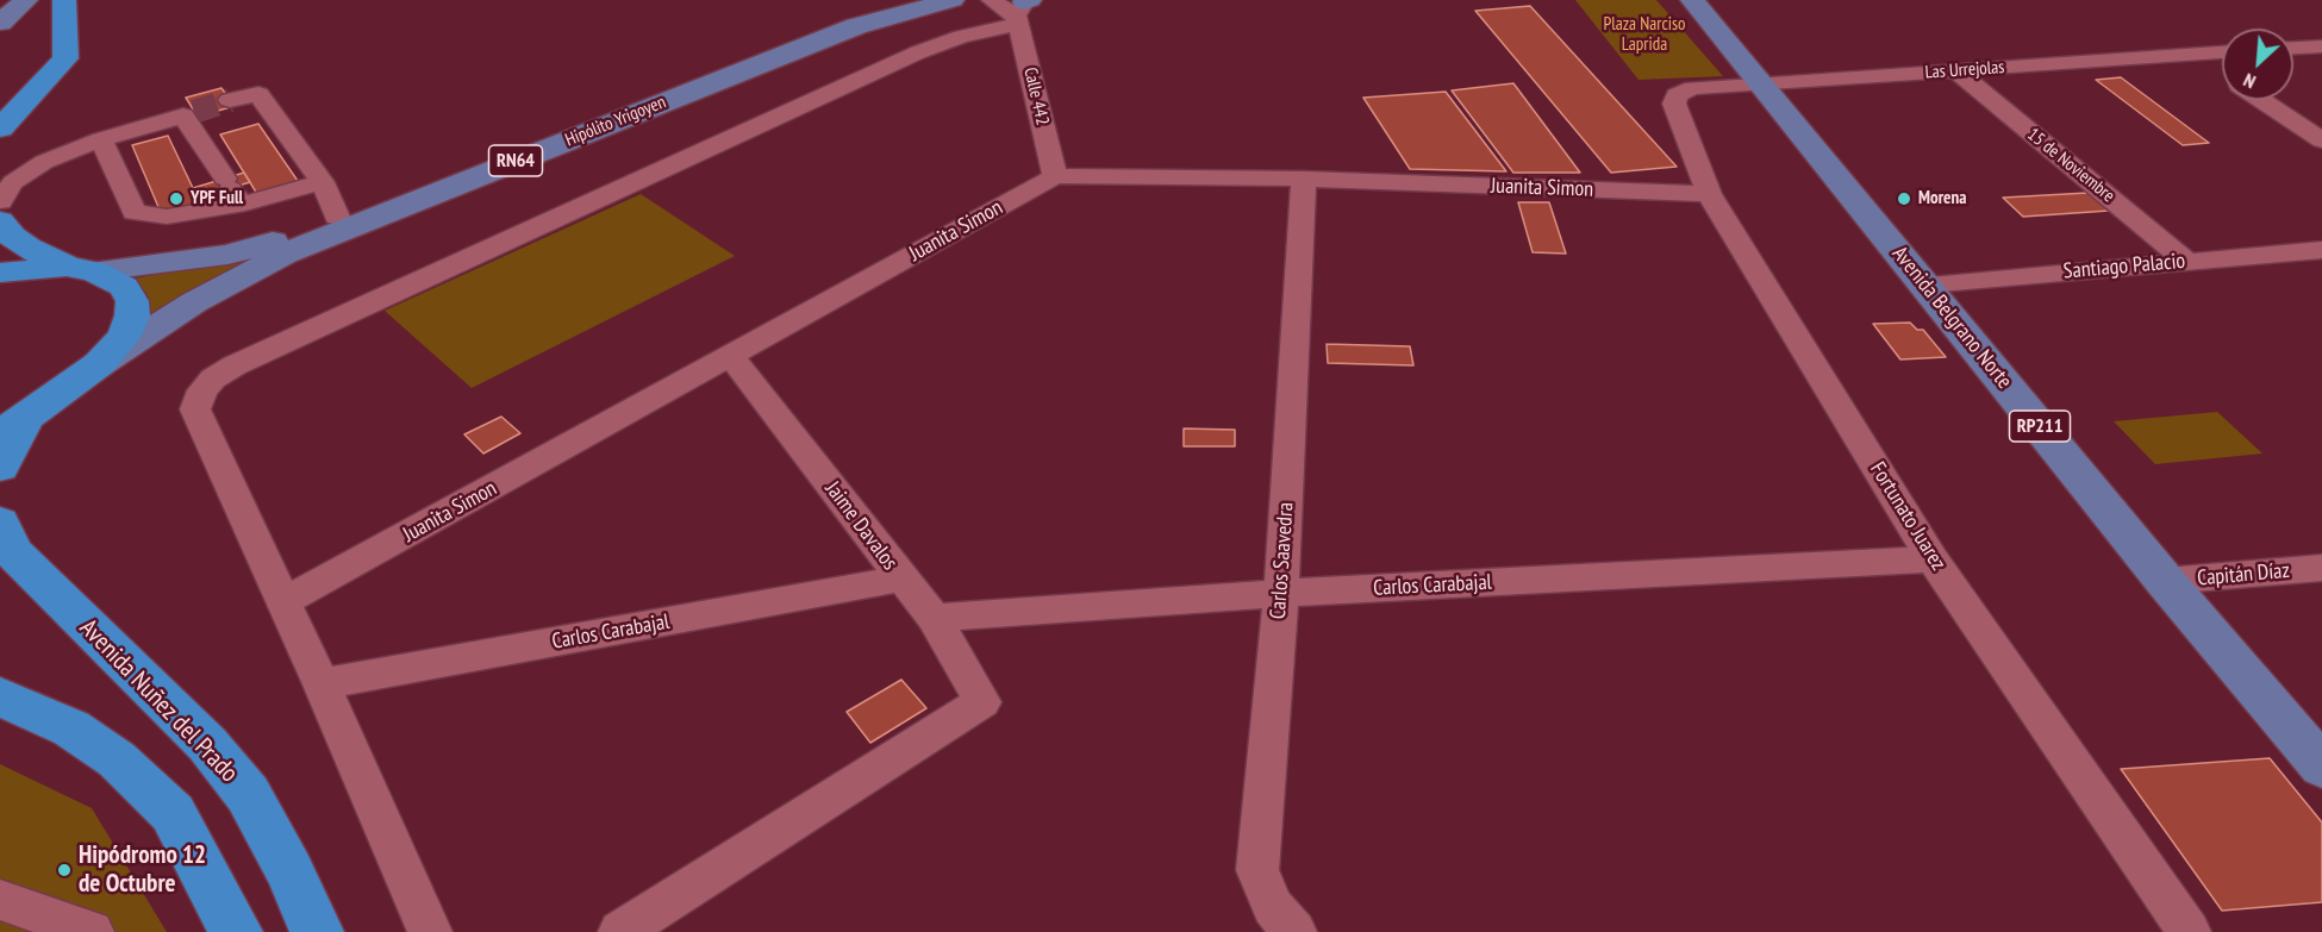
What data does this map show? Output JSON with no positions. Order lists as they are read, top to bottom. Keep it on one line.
{"streets":{"highway":["RN64","Avenida Nuñez del Prado"],"main road":["Hipólito Yrigoyen","Avenida Belgrano Norte","RP211"],"street":["Las Urrejolas","Calle 442","15 de Noviembre","Juanita Simon","Santiago Palacio","Fortunato Juarez","Jaime Davalos","Carlos Saavedra","Capitán Díaz","Carlos Carabajal"]},"crossings":[["Las Urrejolas","15 de Noviembre"],["Las Urrejolas","Avenida Belgrano Norte"],["Las Urrejolas","Fortunato Juarez"],["Calle 442","Juanita Simon"],["Hipólito Yrigoyen","RN64"],["15 de Noviembre","Santiago Palacio"],["Juanita Simon","Fortunato Juarez"],["Juanita Simon","Jaime Davalos"],["Juanita Simon","Carlos Saavedra"],["Santiago Palacio","Avenida Belgrano Norte"],["Avenida Belgrano Norte","Capitán Díaz"],["Fortunato Juarez","Carlos Carabajal"],["Jaime Davalos","Carlos Carabajal"],["Carlos Saavedra","Carlos Carabajal"]],"parks":["Plaza Narciso Laprida"],"places":["YPF Full","Morena","Hipódromo 12 de Octubre"],"north":"bottom left"}
